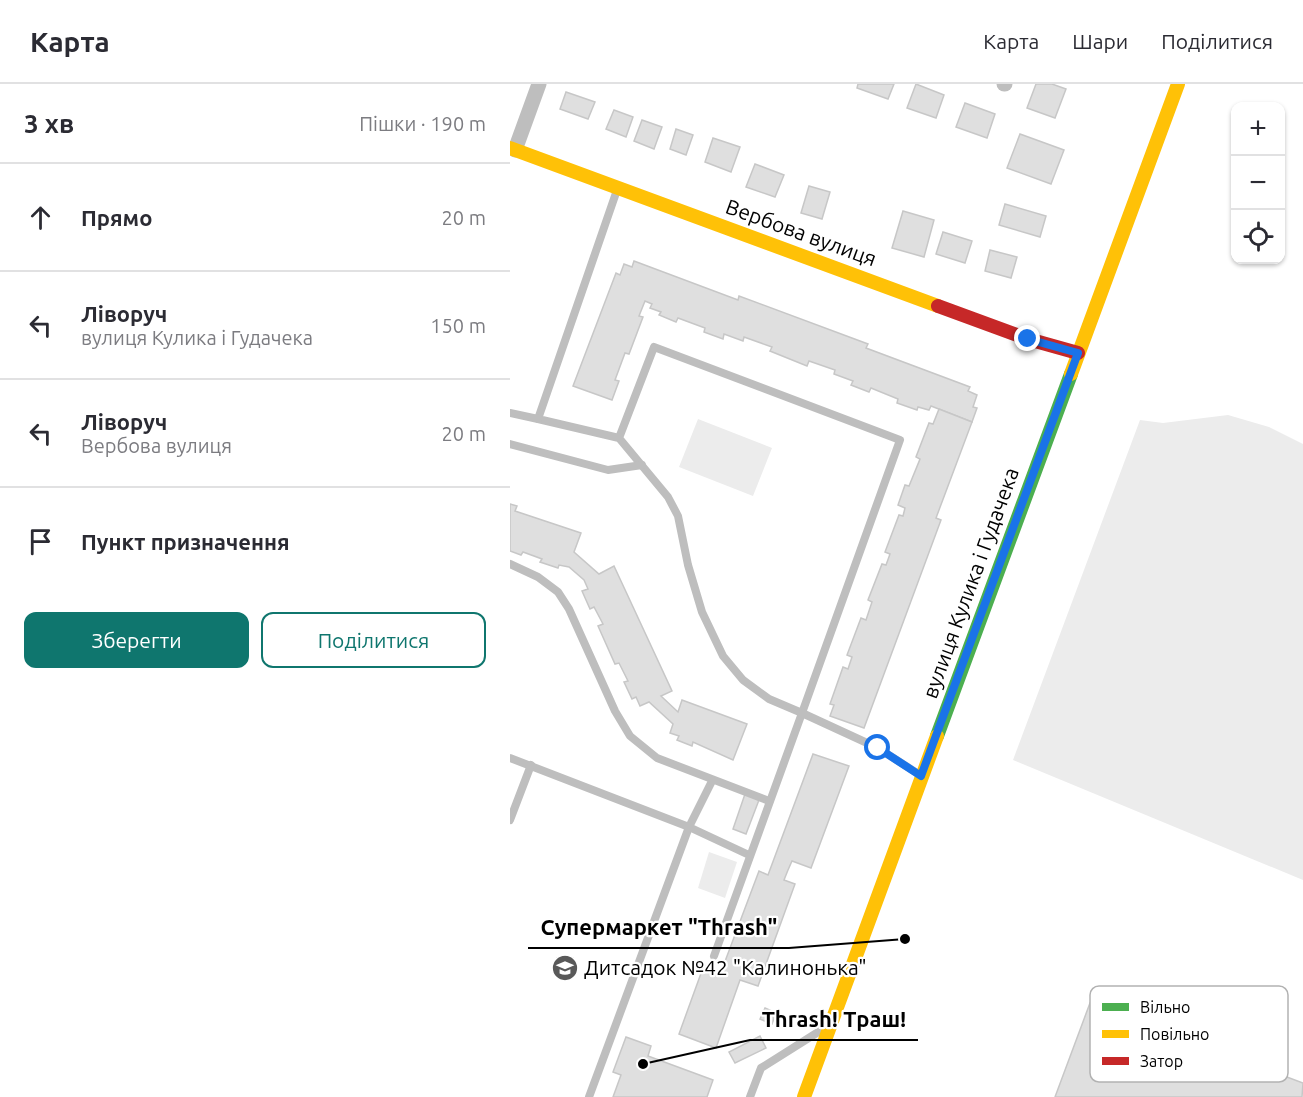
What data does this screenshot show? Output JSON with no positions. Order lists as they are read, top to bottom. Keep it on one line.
{"streets":{"main road":["Вербова вулиця","вулиця Кулика і Гудачека"]},"crossings":[["Вербова вулиця","вулиця Кулика і Гудачека"]],"places":{"other":["Супермаркет \"Thrash\"","Thrash! Траш!"],"school or university":["Дитсадок №42 \"Калинонька\""]},"legend":["Вільно","Повільно","Затор"],"page":{"header":"Карта","nav":["Карта","Шари","Поділитися"],"heading":["3 хв","Пішки · 190 m"],"map_buttons":["+","−"],"list":[["Прямо","20 m"],["Ліворуч","вулиця Кулика і Гудачека","150 m"],["Ліворуч","Вербова вулиця","20 m"],"Пункт призначення"],"buttons":["Зберегти","Поділитися"]}}
